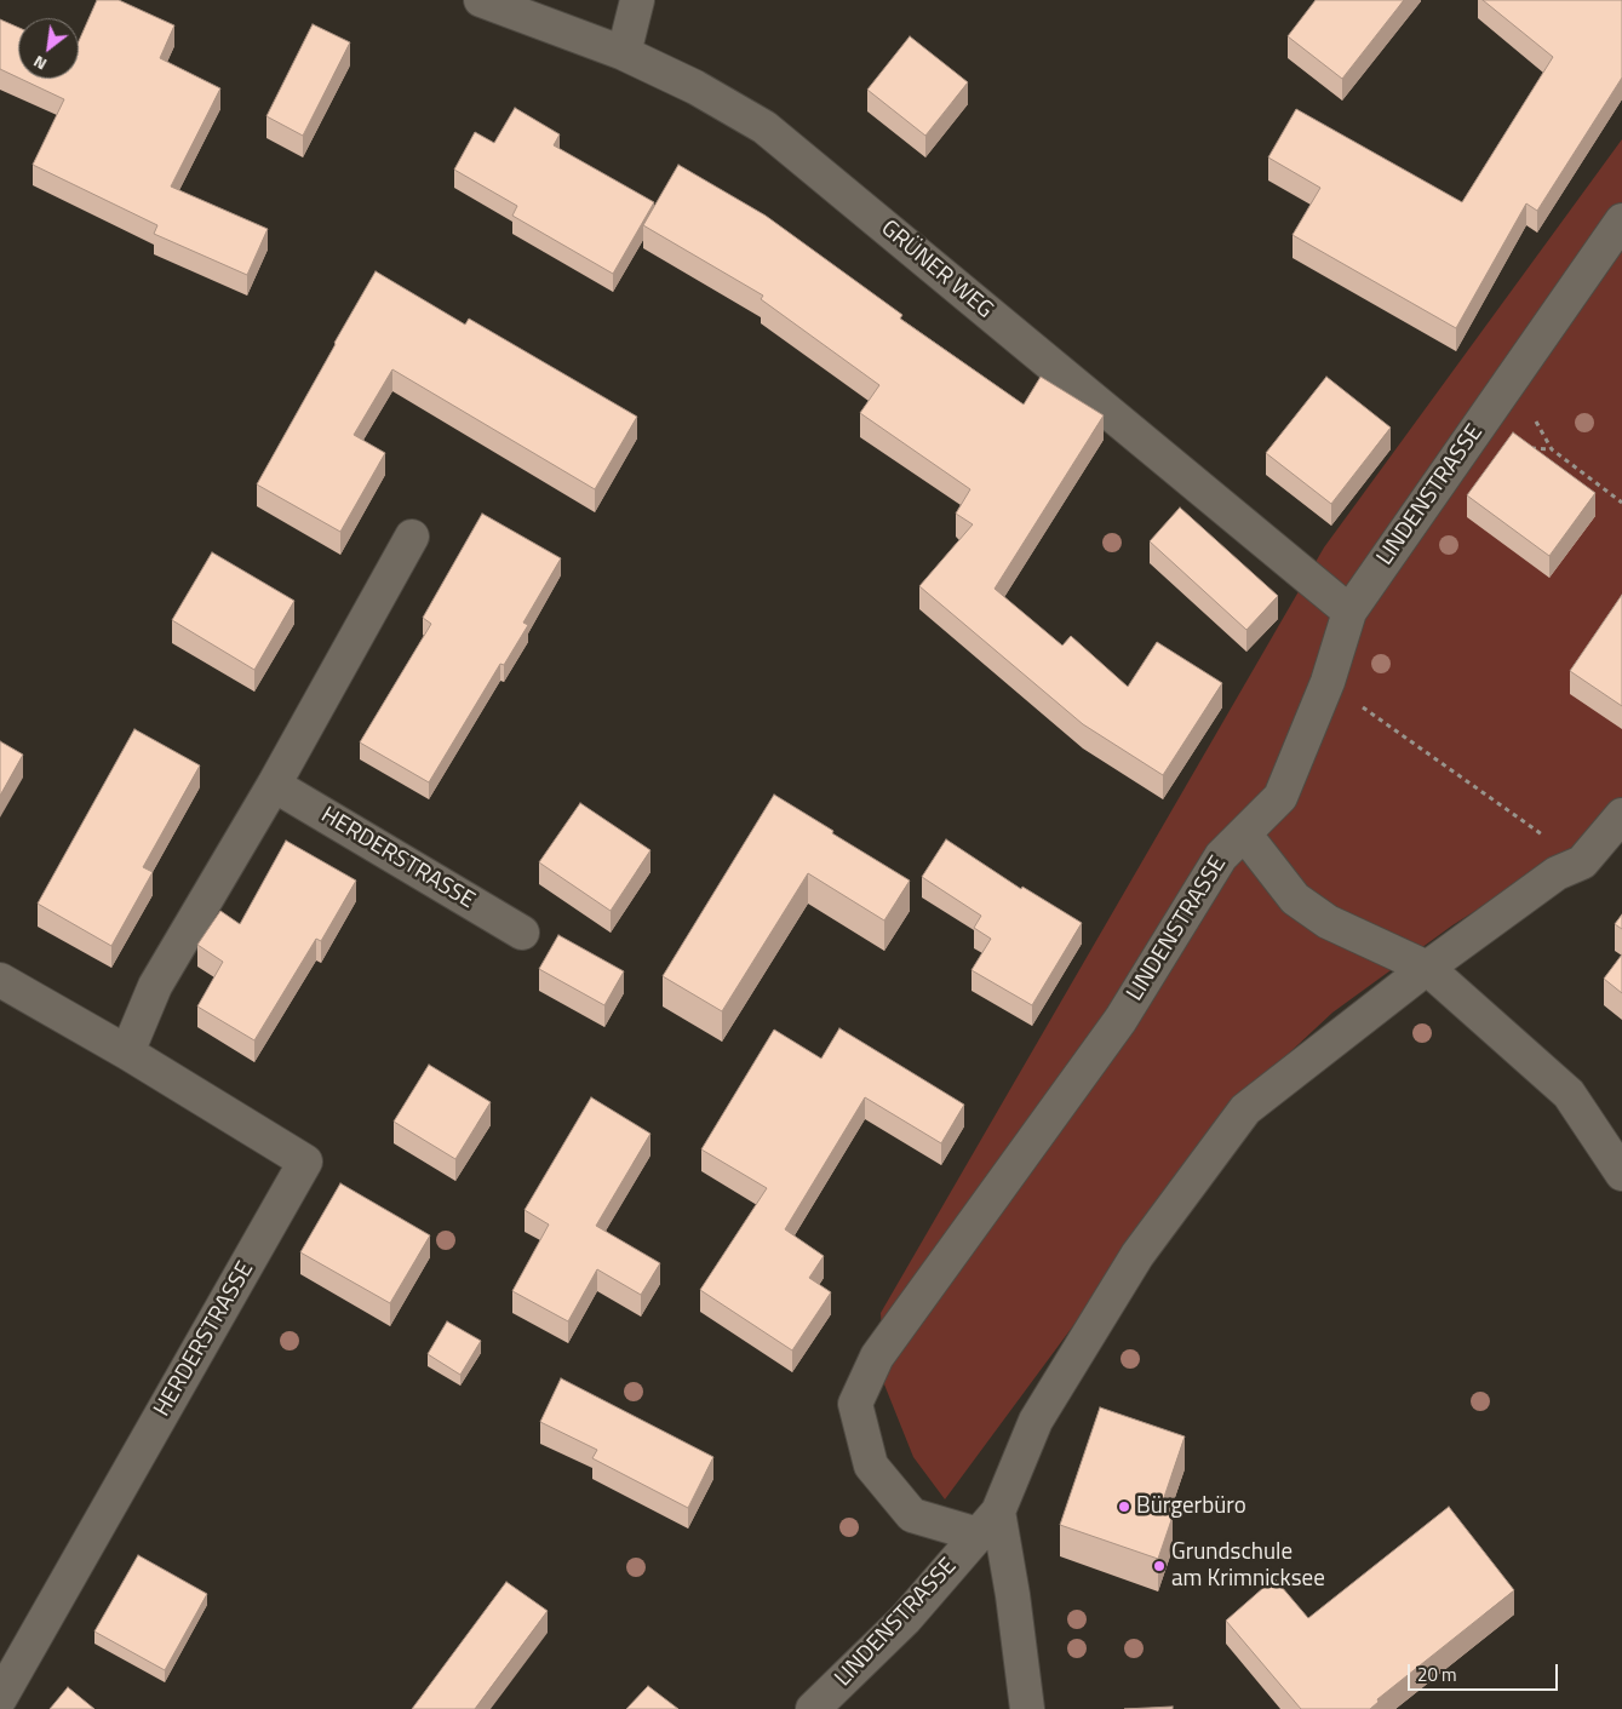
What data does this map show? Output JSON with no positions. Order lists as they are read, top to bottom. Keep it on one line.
{"streets":{"street":["GRÜNER WEG","LINDENSTRASSE","HERDERSTRASSE"]},"crossings":[["GRÜNER WEG","LINDENSTRASSE"]],"places":["Bürgerbüro","Grundschule am Krimnicksee"],"scale_bar":"20 m","north":"bottom left"}
